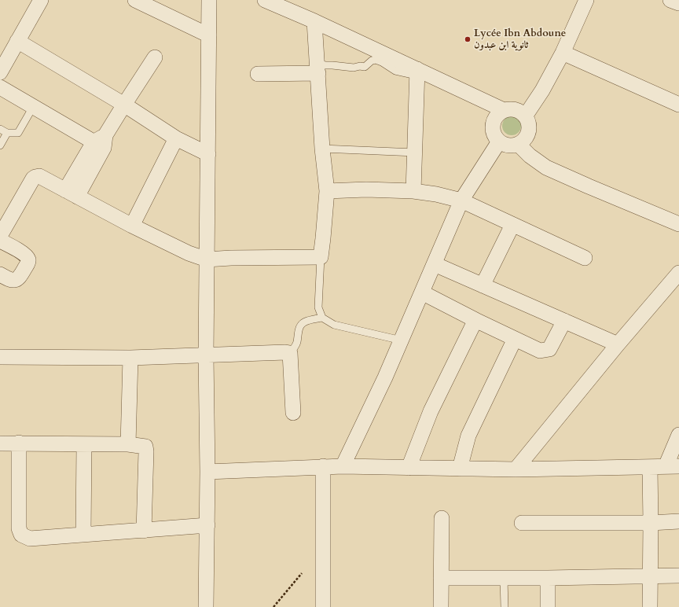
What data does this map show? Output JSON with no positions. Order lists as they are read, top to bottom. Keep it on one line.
{"places":["Lycée Ibn Abdoune ثانوية ابن عبدون"]}
